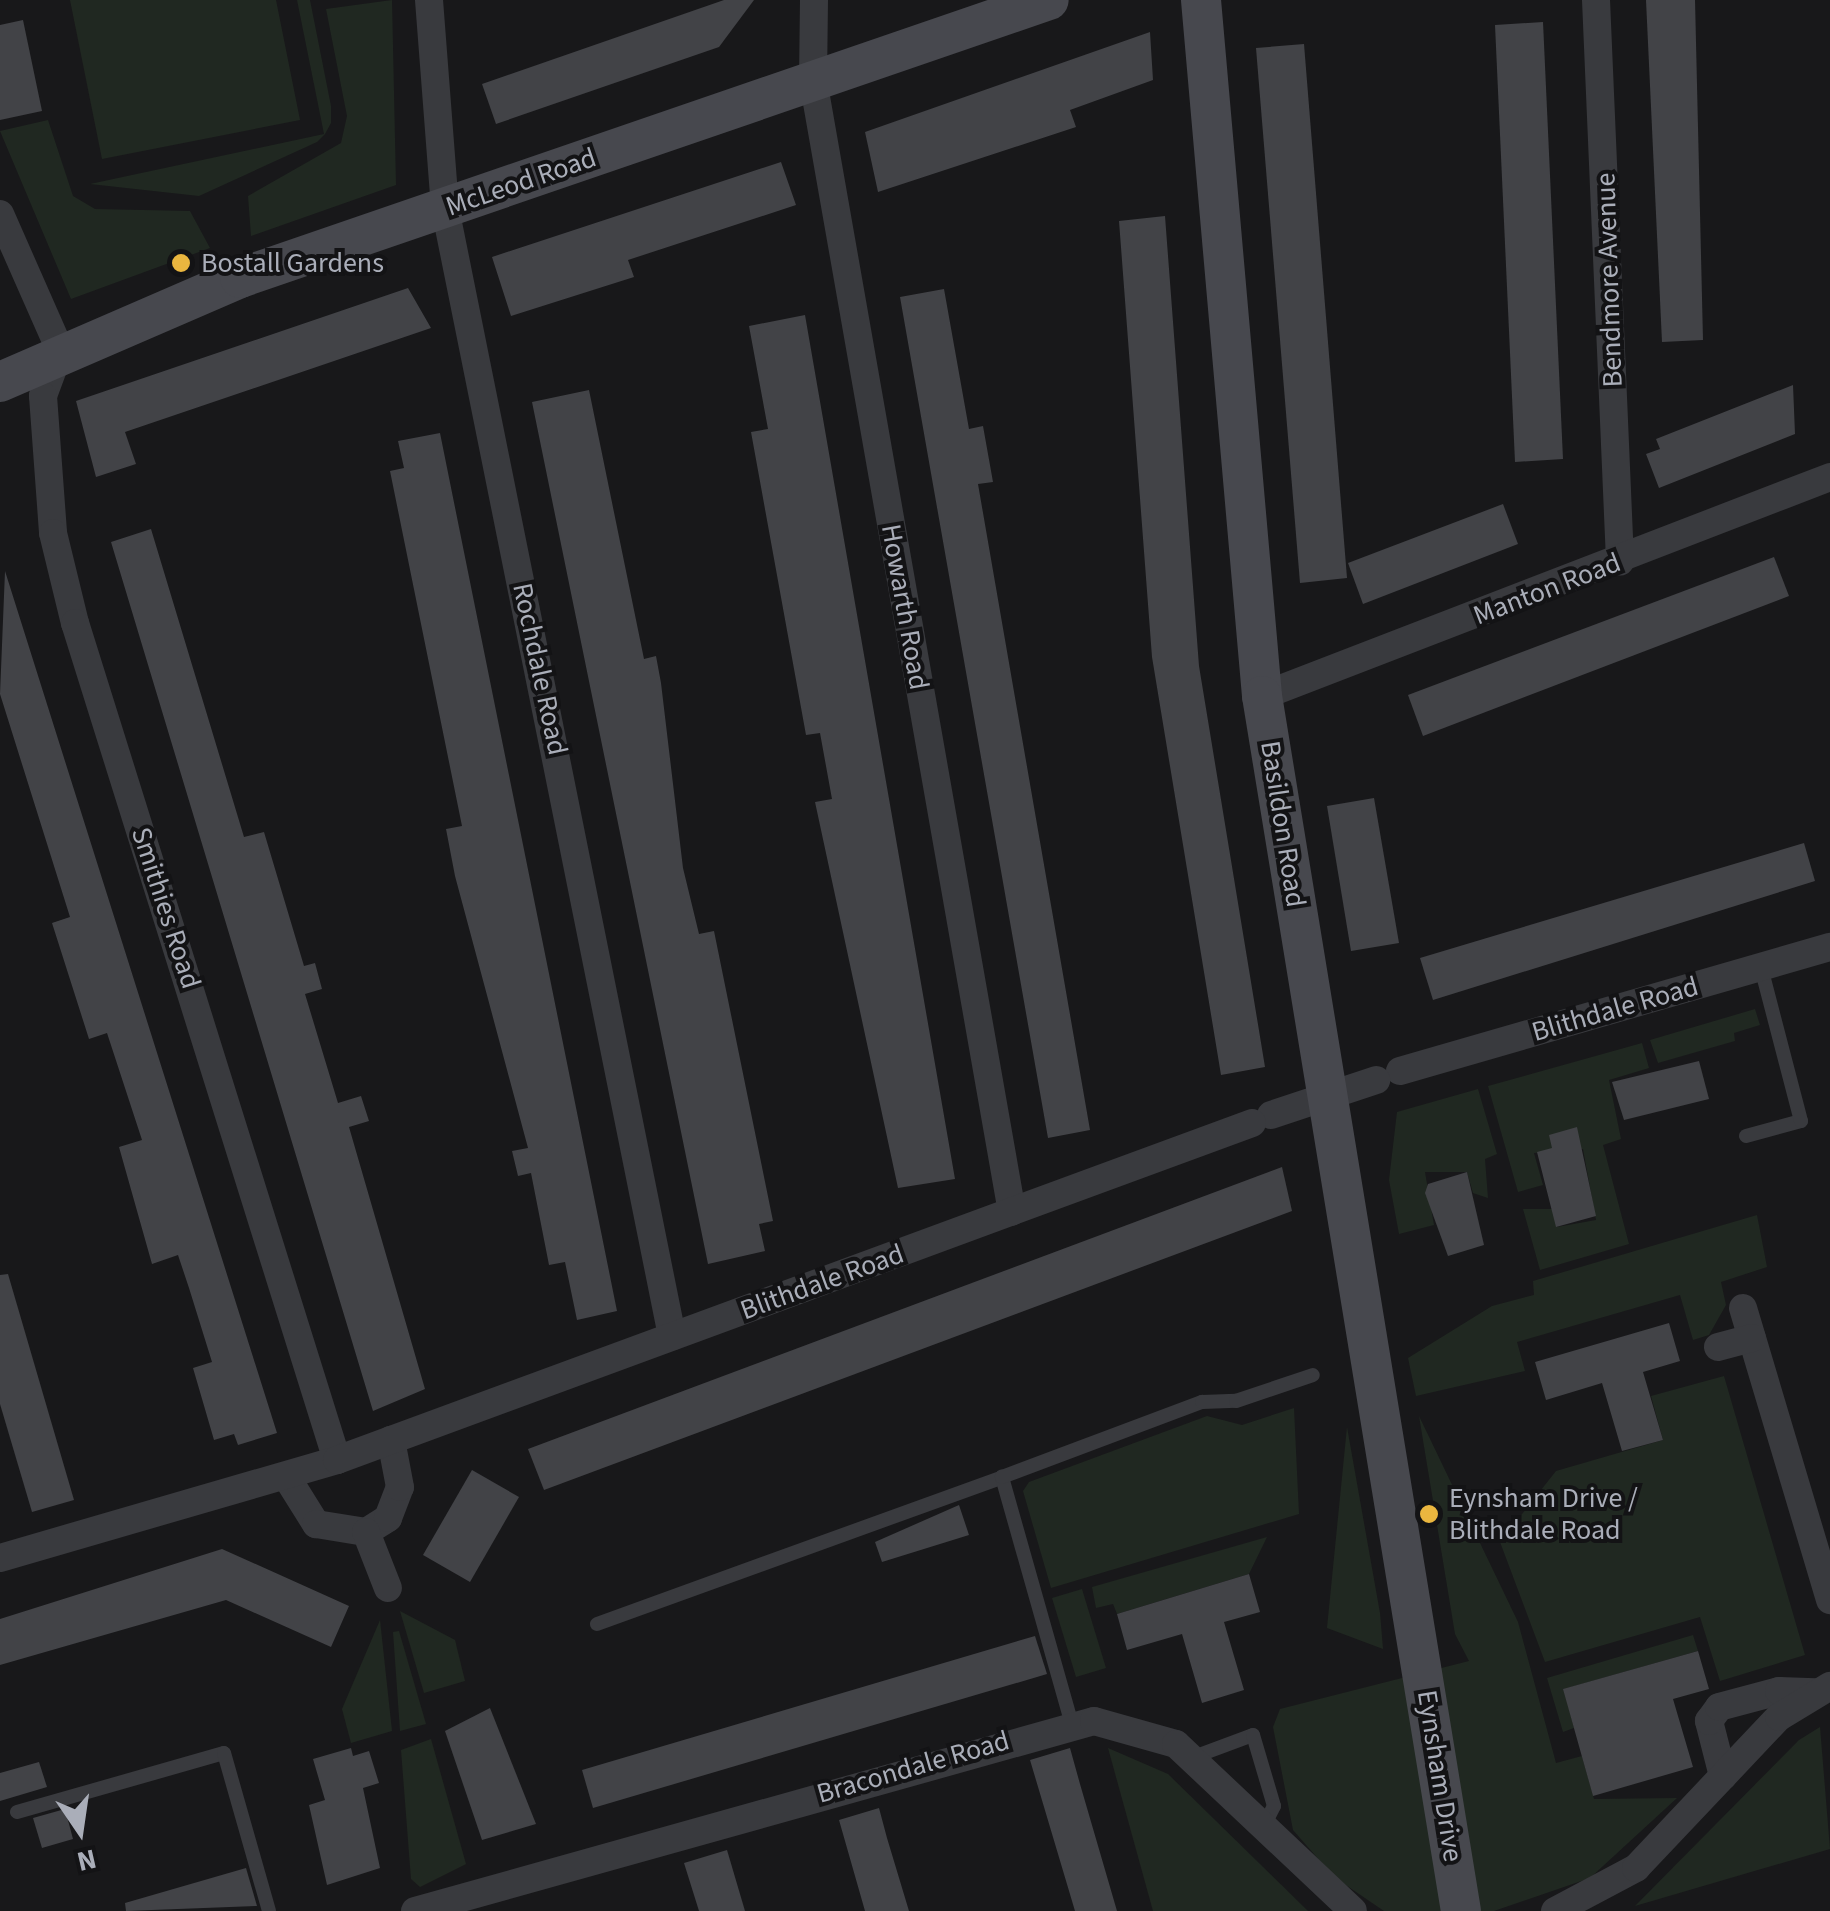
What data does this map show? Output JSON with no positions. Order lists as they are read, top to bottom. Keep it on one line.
{"streets":{"street":["McLeod Road","Bendmore Avenue","Manton Road","Howarth Road","Rochdale Road","Basildon Road","Smithies Road","Blithdale Road","Bracondale Road","Eynsham Drive"]},"crossings":[["McLeod Road","Howarth Road"],["McLeod Road","Rochdale Road"],["McLeod Road","Smithies Road"],["Bendmore Avenue","Manton Road"],["Manton Road","Basildon Road"],["Howarth Road","Blithdale Road"],["Rochdale Road","Blithdale Road"],["Basildon Road","Blithdale Road"],["Basildon Road","Eynsham Drive"],["Smithies Road","Blithdale Road"]],"places":["Bostall Gardens","Eynsham Drive / Blithdale Road"],"north":"bottom"}
